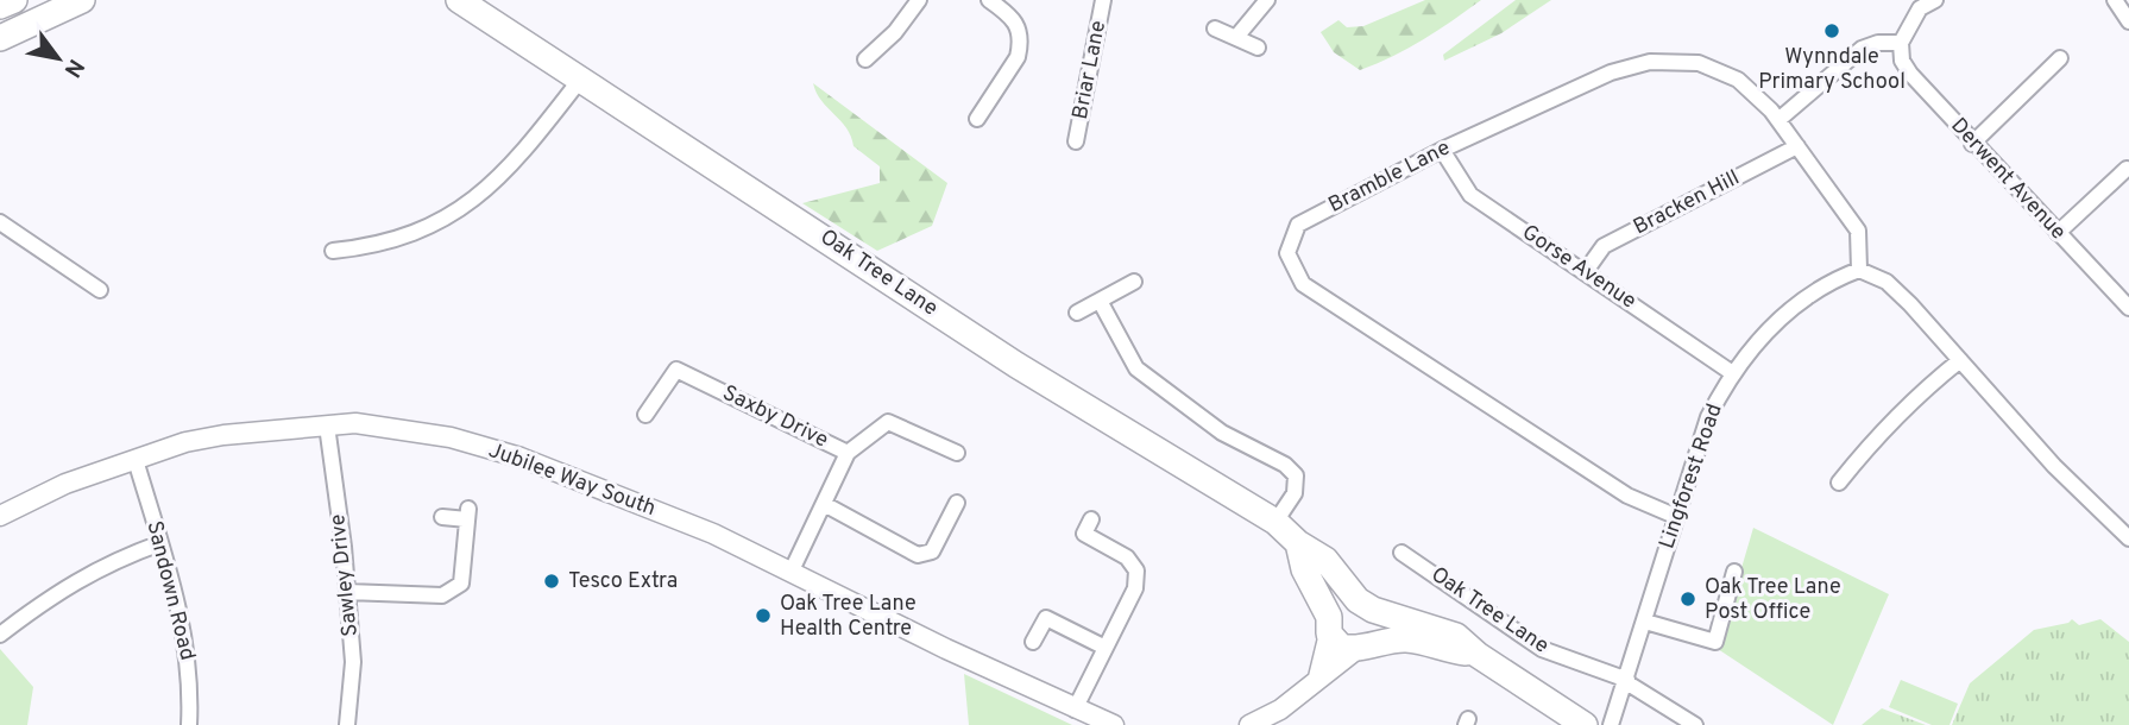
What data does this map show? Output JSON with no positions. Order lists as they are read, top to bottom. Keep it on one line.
{"streets":{"main road":["Oak Tree Lane"],"street":["Briar Lane","Bramble Lane","Derwent Avenue","Bracken Hill","Gorse Avenue","Saxby Drive","Lingforest Road","Jubilee Way South","Sawley Drive","Sandown Road"]},"crossings":[["Bramble Lane","Bracken Hill"],["Bramble Lane","Gorse Avenue"],["Bramble Lane","Lingforest Road"],["Bracken Hill","Gorse Avenue"],["Gorse Avenue","Lingforest Road"],["Oak Tree Lane","Lingforest Road"],["Saxby Drive","Jubilee Way South"],["Jubilee Way South","Sawley Drive"],["Jubilee Way South","Sandown Road"]],"places":["Wynndale Primary School","Tesco Extra","Oak Tree Lane Post Office","Oak Tree Lane Health Centre"],"north":"bottom right"}
